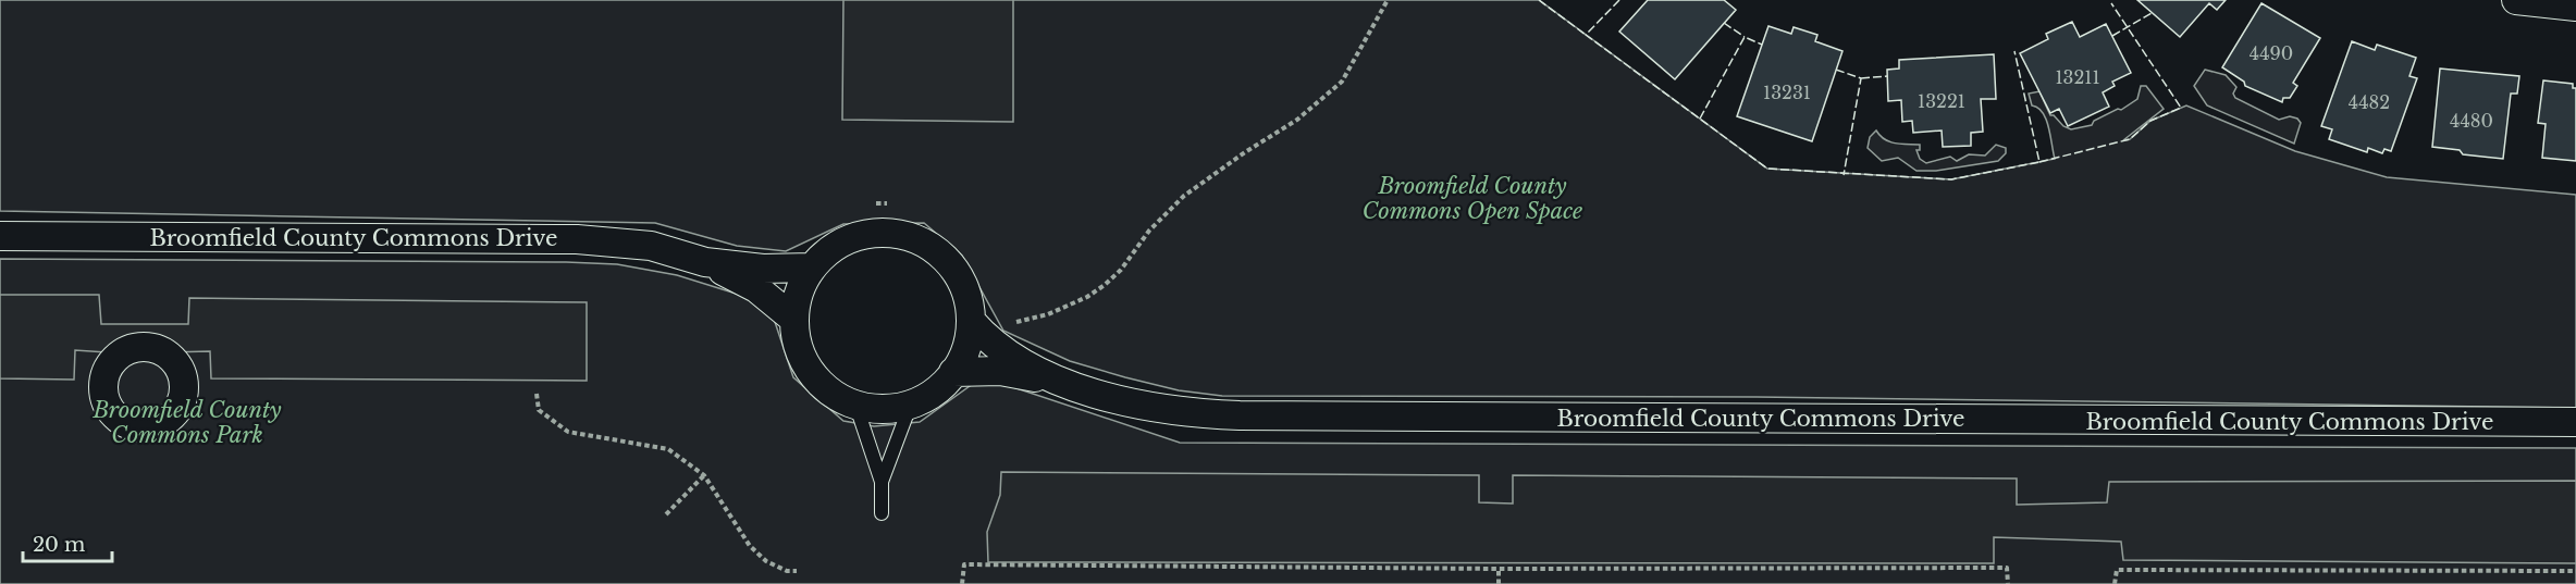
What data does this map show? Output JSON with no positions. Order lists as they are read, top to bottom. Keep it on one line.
{"streets":{"street":["Broomfield County Commons Drive"]},"parks":["Broomfield County Commons Open Space","Broomfield County Commons Park"],"house_numbers":["4490","13211","13231","13221","4482","4480"],"scale_bar":"20 m"}
